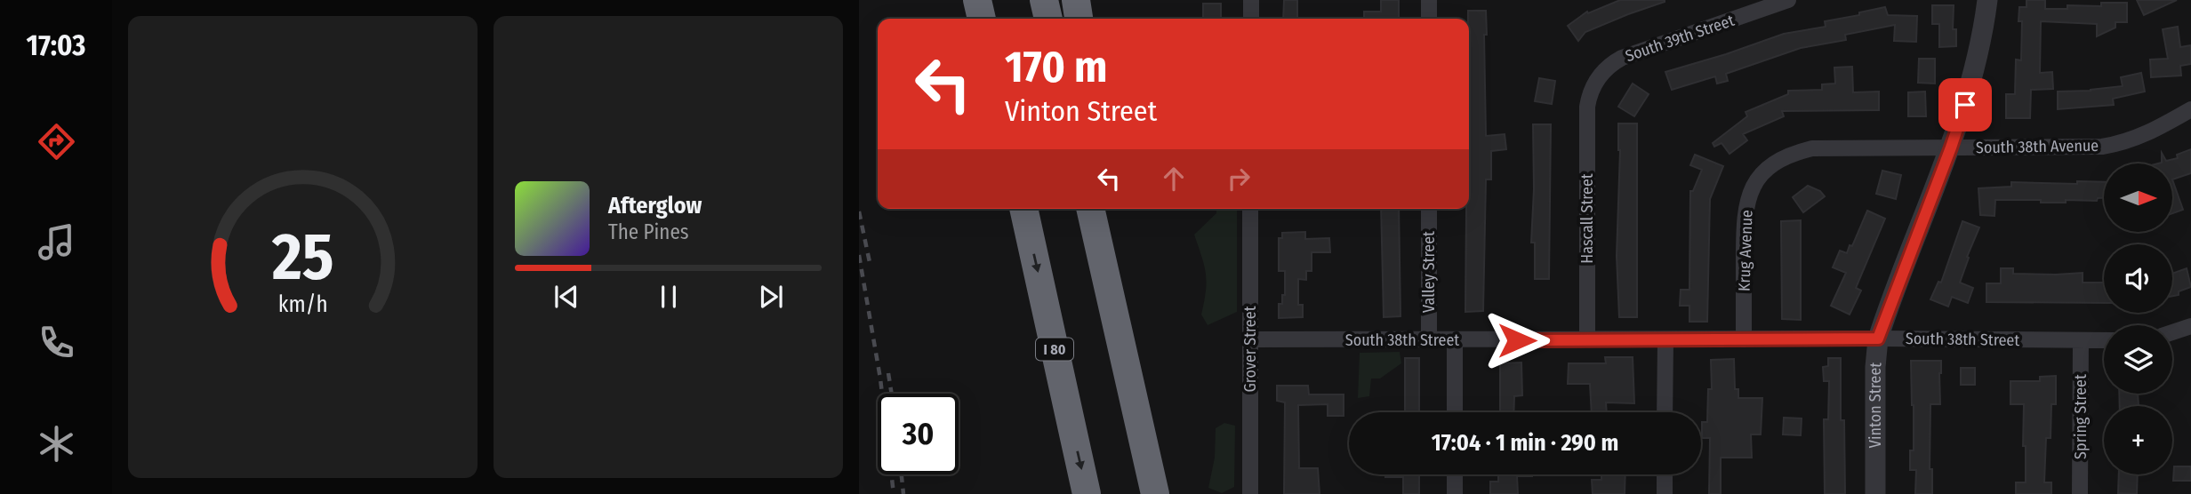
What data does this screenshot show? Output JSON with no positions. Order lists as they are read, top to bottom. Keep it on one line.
{"streets":{"highway":["I 80"],"street":["South 39th Street","South 38th Avenue","Hascall Street","Krug Avenue","Valley Street","South 38th Street","Grover Street","Vinton Street","Spring Street"]},"crossings":[["South 39th Street","Hascall Street"],["South 38th Avenue","Krug Avenue"],["South 38th Avenue","Vinton Street"],["Hascall Street","South 38th Street"],["Krug Avenue","South 38th Street"],["Valley Street","South 38th Street"],["South 38th Street","Grover Street"],["South 38th Street","Vinton Street"],["South 38th Street","Spring Street"]],"north":"right","page":{"tabs":"17:03","turn":["170 m","Vinton Street"],"map_buttons":"+","song":["Afterglow","The Pines"],"limit":"30","trip":"17:04 · 1 min · 290 m","gauge":["25","km/h"]}}
